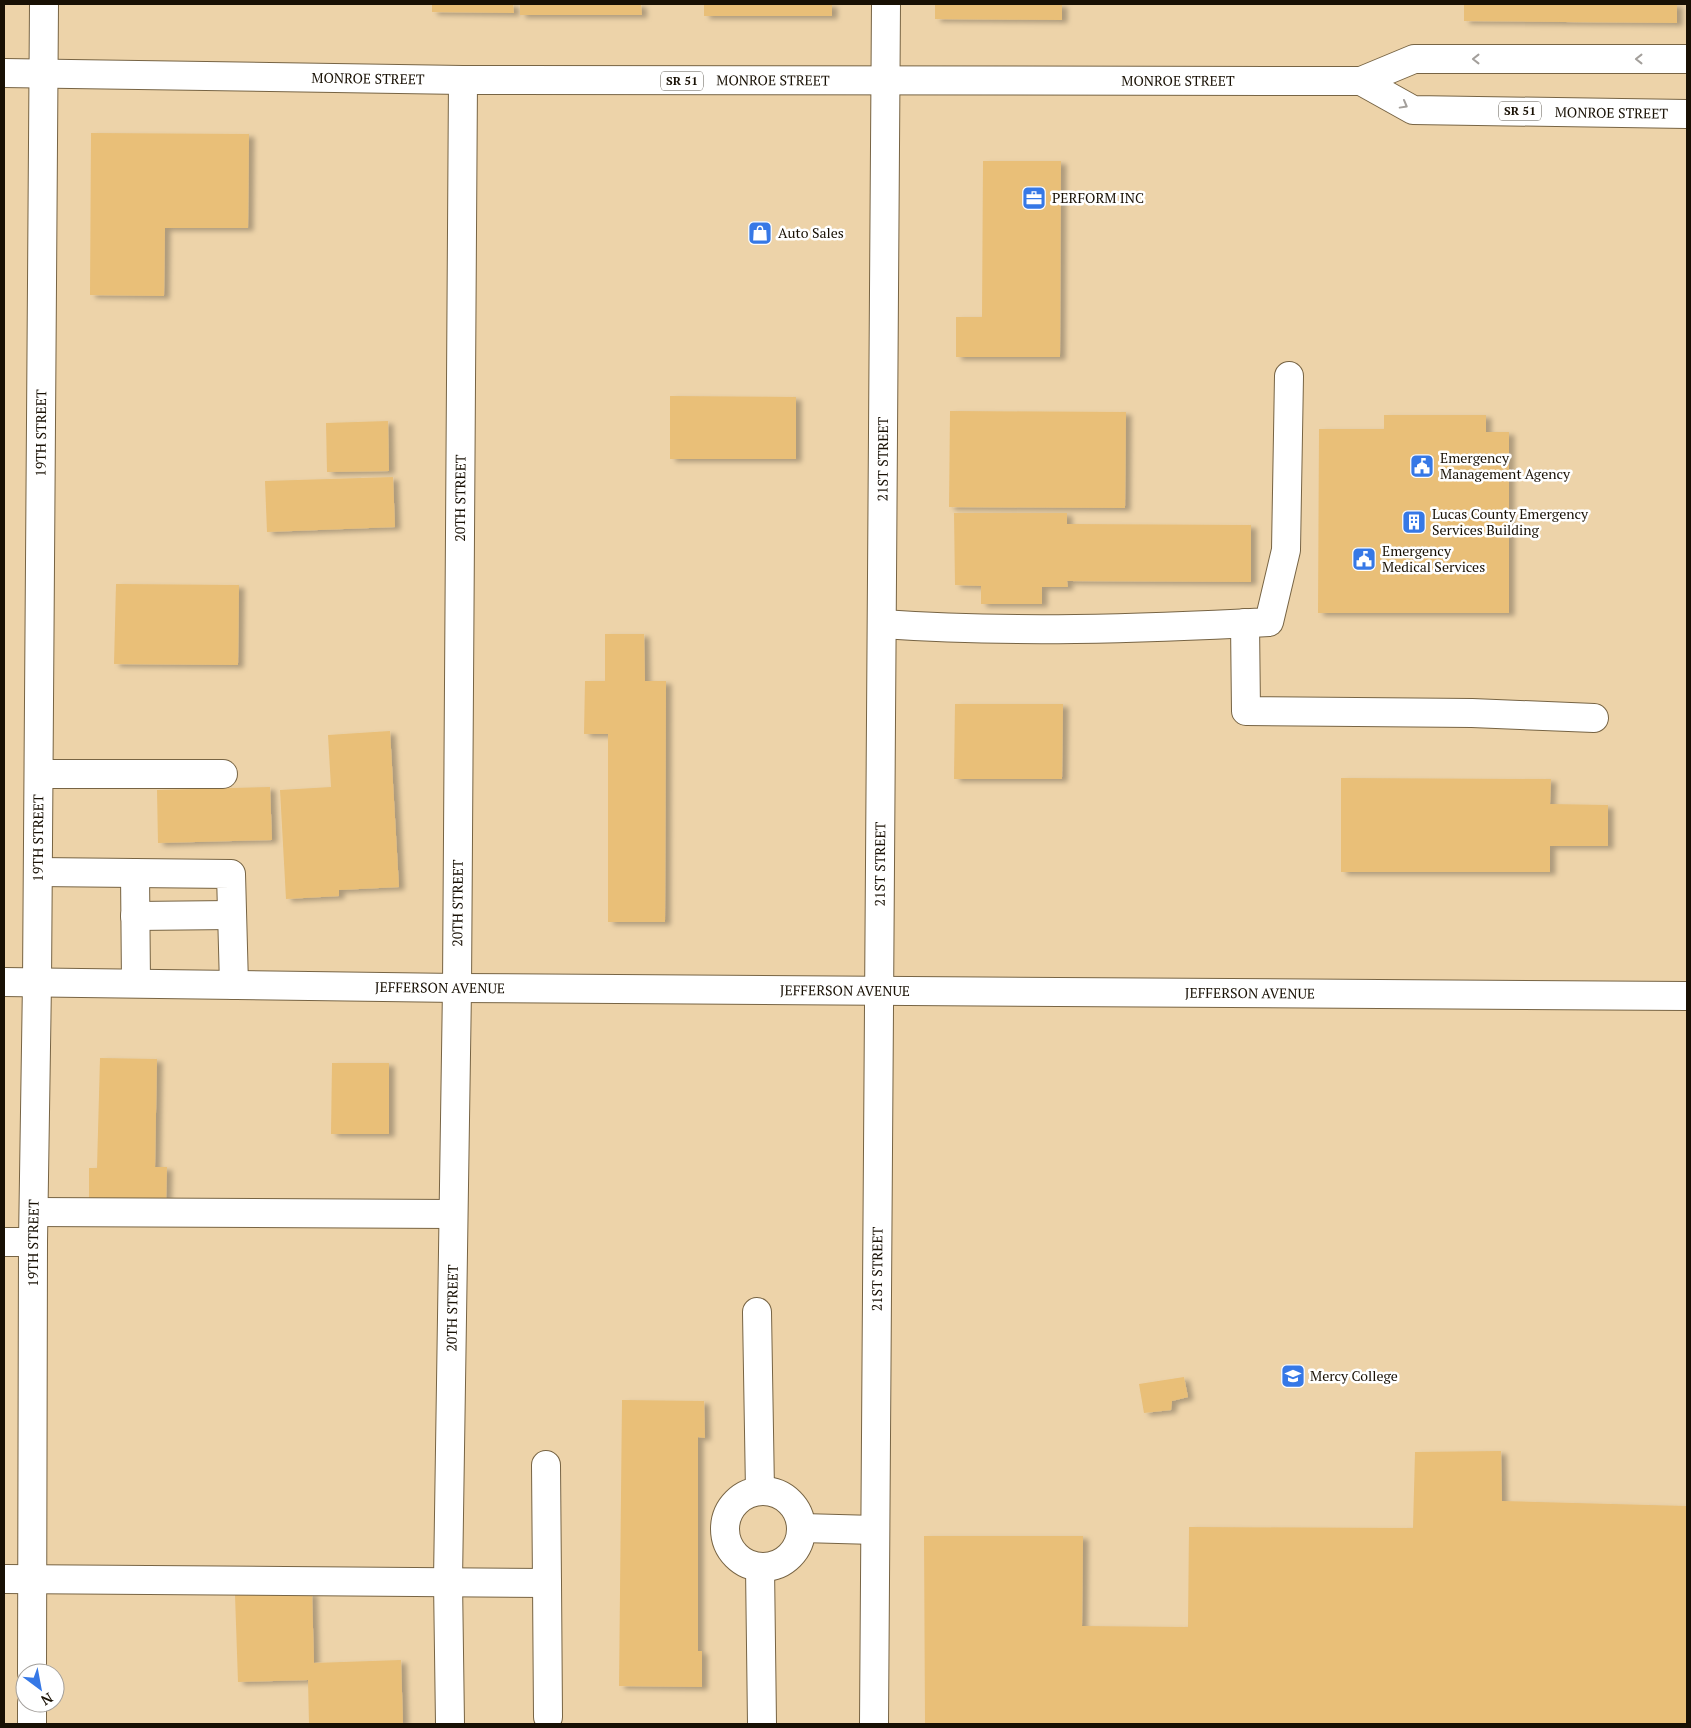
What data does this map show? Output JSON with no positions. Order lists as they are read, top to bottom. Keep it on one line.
{"streets":{"street":["MONROE STREET","SR 51","19TH STREET","21ST STREET","20TH STREET","JEFFERSON AVENUE"]},"crossings":[["MONROE STREET","19TH STREET"],["MONROE STREET","21ST STREET"],["MONROE STREET","20TH STREET"],["19TH STREET","JEFFERSON AVENUE"],["21ST STREET","JEFFERSON AVENUE"],["20TH STREET","JEFFERSON AVENUE"]],"places":{"office":["PERFORM INC"],"shop":["Auto Sales"],"public building":["Emergency Management Agency","Emergency Medical Services"],"building":["Lucas County Emergency Services Building"],"school or university":["Mercy College"]},"north":"bottom right"}
